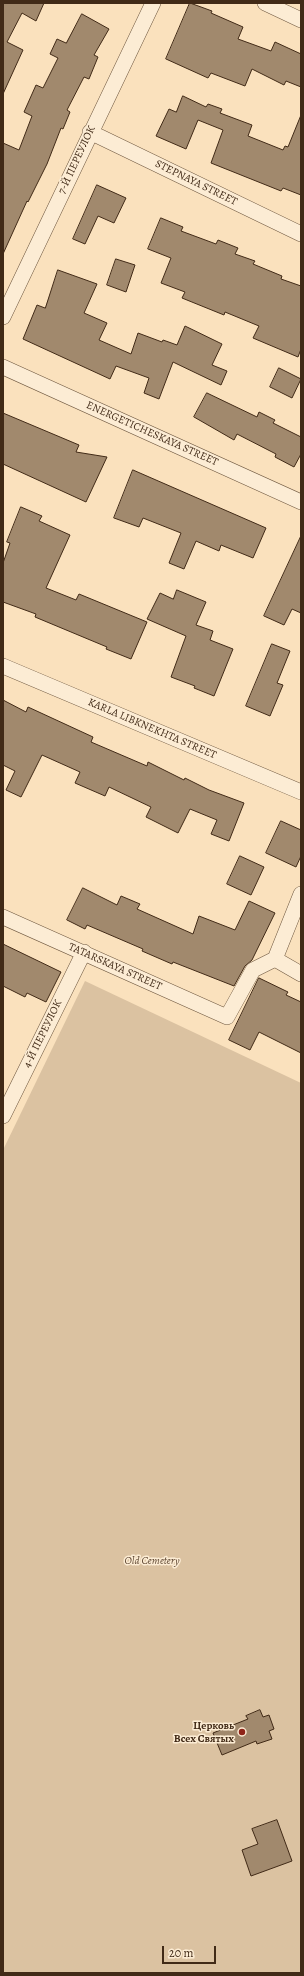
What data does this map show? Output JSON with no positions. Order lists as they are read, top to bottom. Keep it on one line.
{"streets":{"street":["7-Й ПЕРЕУЛОК","STEPNAYA STREET","ENERGETICHESKAYA STREET","KARLA LIBKNEKHTA STREET","TATARSKAYA STREET","4-Й ПЕРЕУЛОК"]},"crossings":[["7-Й ПЕРЕУЛОК","STEPNAYA STREET"],["TATARSKAYA STREET","4-Й ПЕРЕУЛОК"]],"parks":["Old Cemetery"],"places":["Церковь Всех Святых"],"scale_bar":"20 m"}
